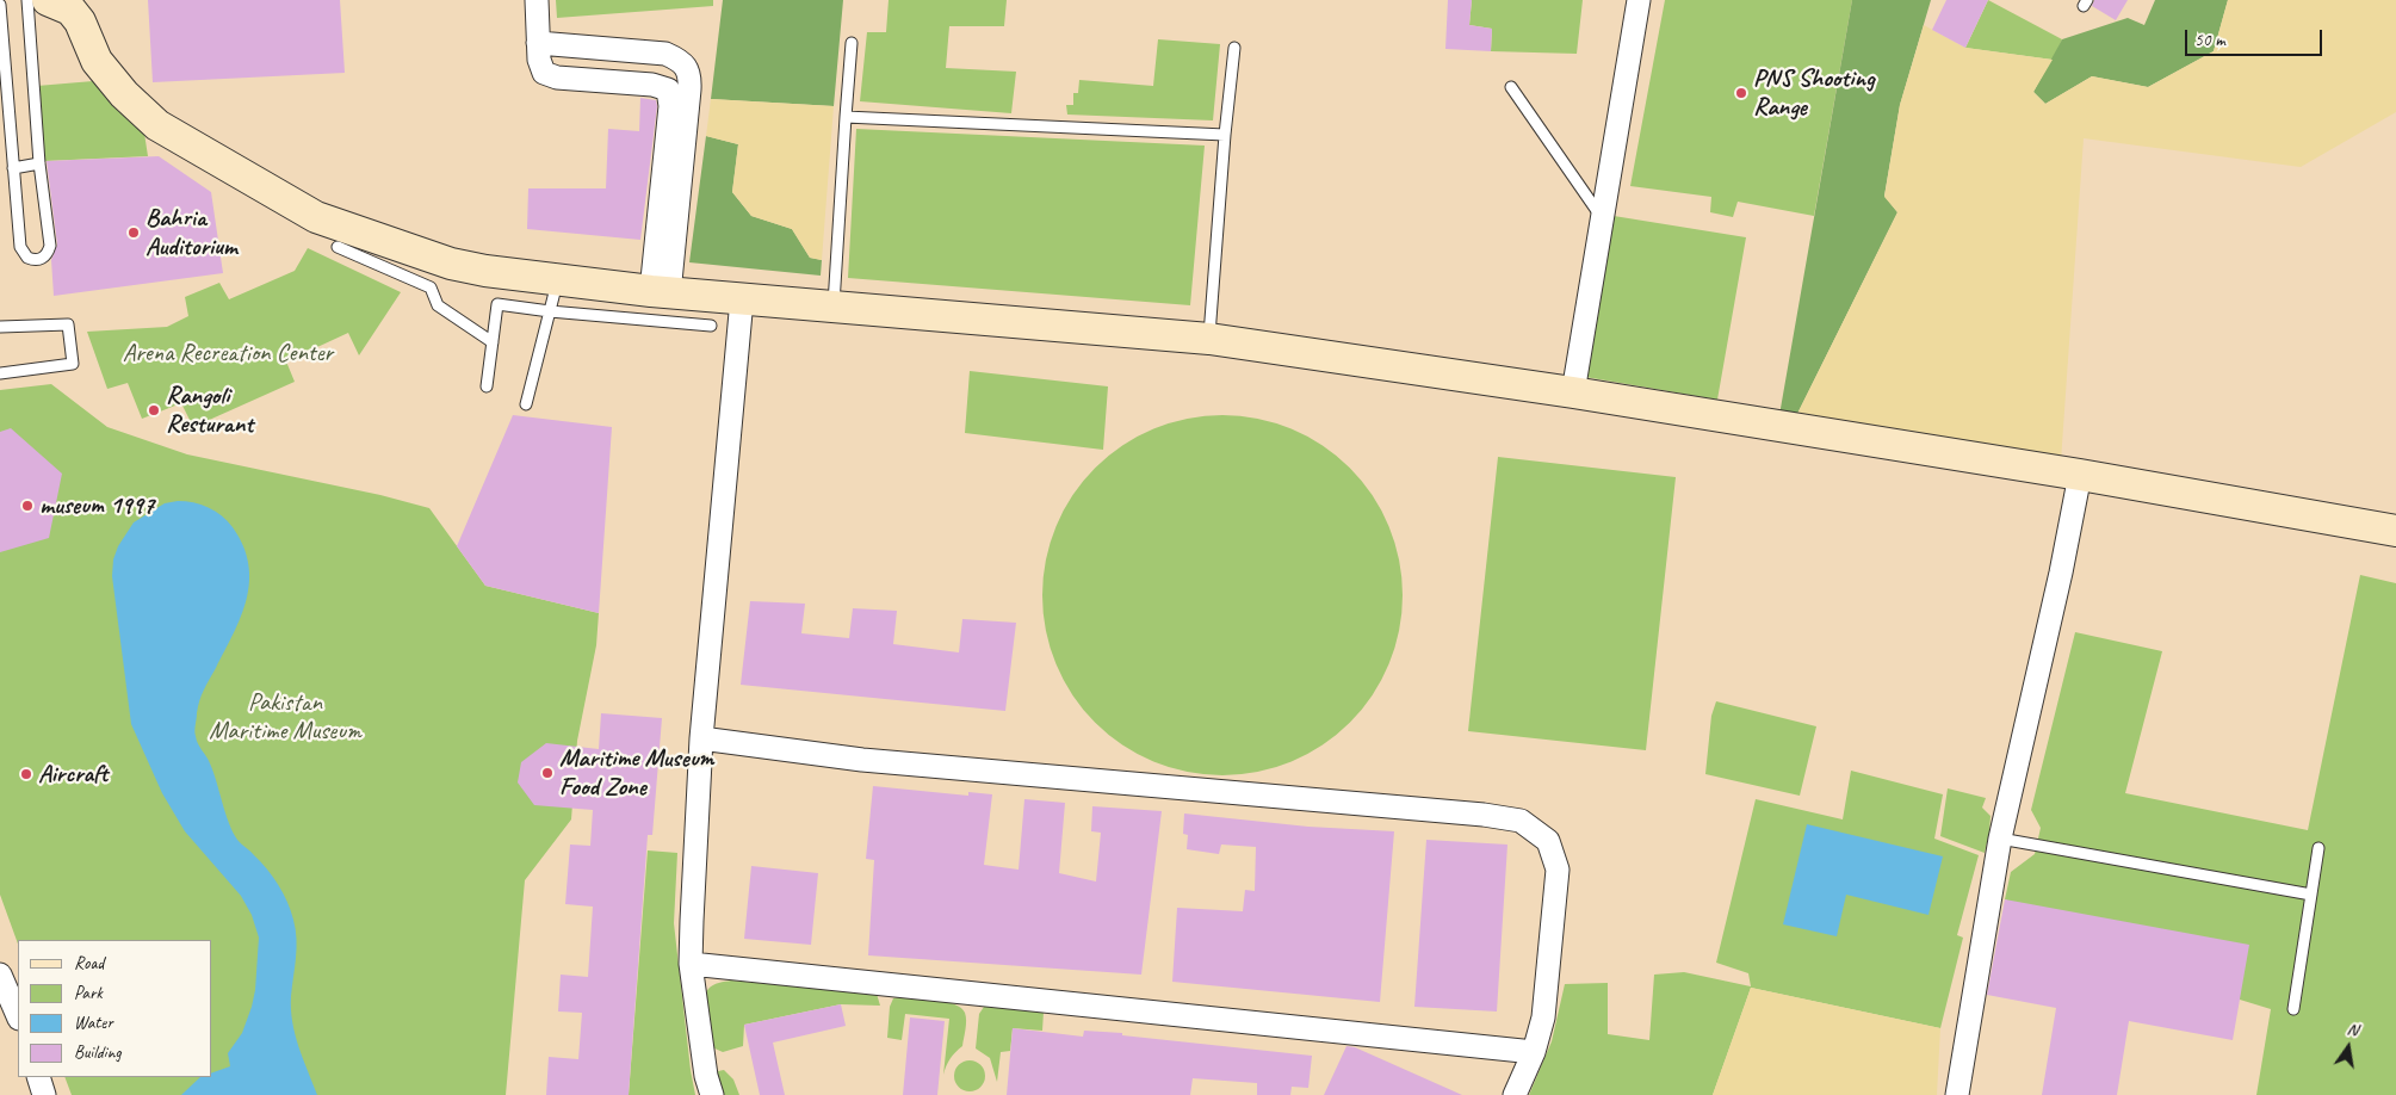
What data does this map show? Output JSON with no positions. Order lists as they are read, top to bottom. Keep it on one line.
{"parks":["Arena Recreation Center","Pakistan Maritime Museum"],"places":["PNS Shooting Range","Bahria Auditorium","Rangoli Resturant","museum 1997","Maritime Museum Food Zone","Aircraft"],"legend":["Road","Park","Water","Building"],"scale_bar":"50 m","north":"top"}
